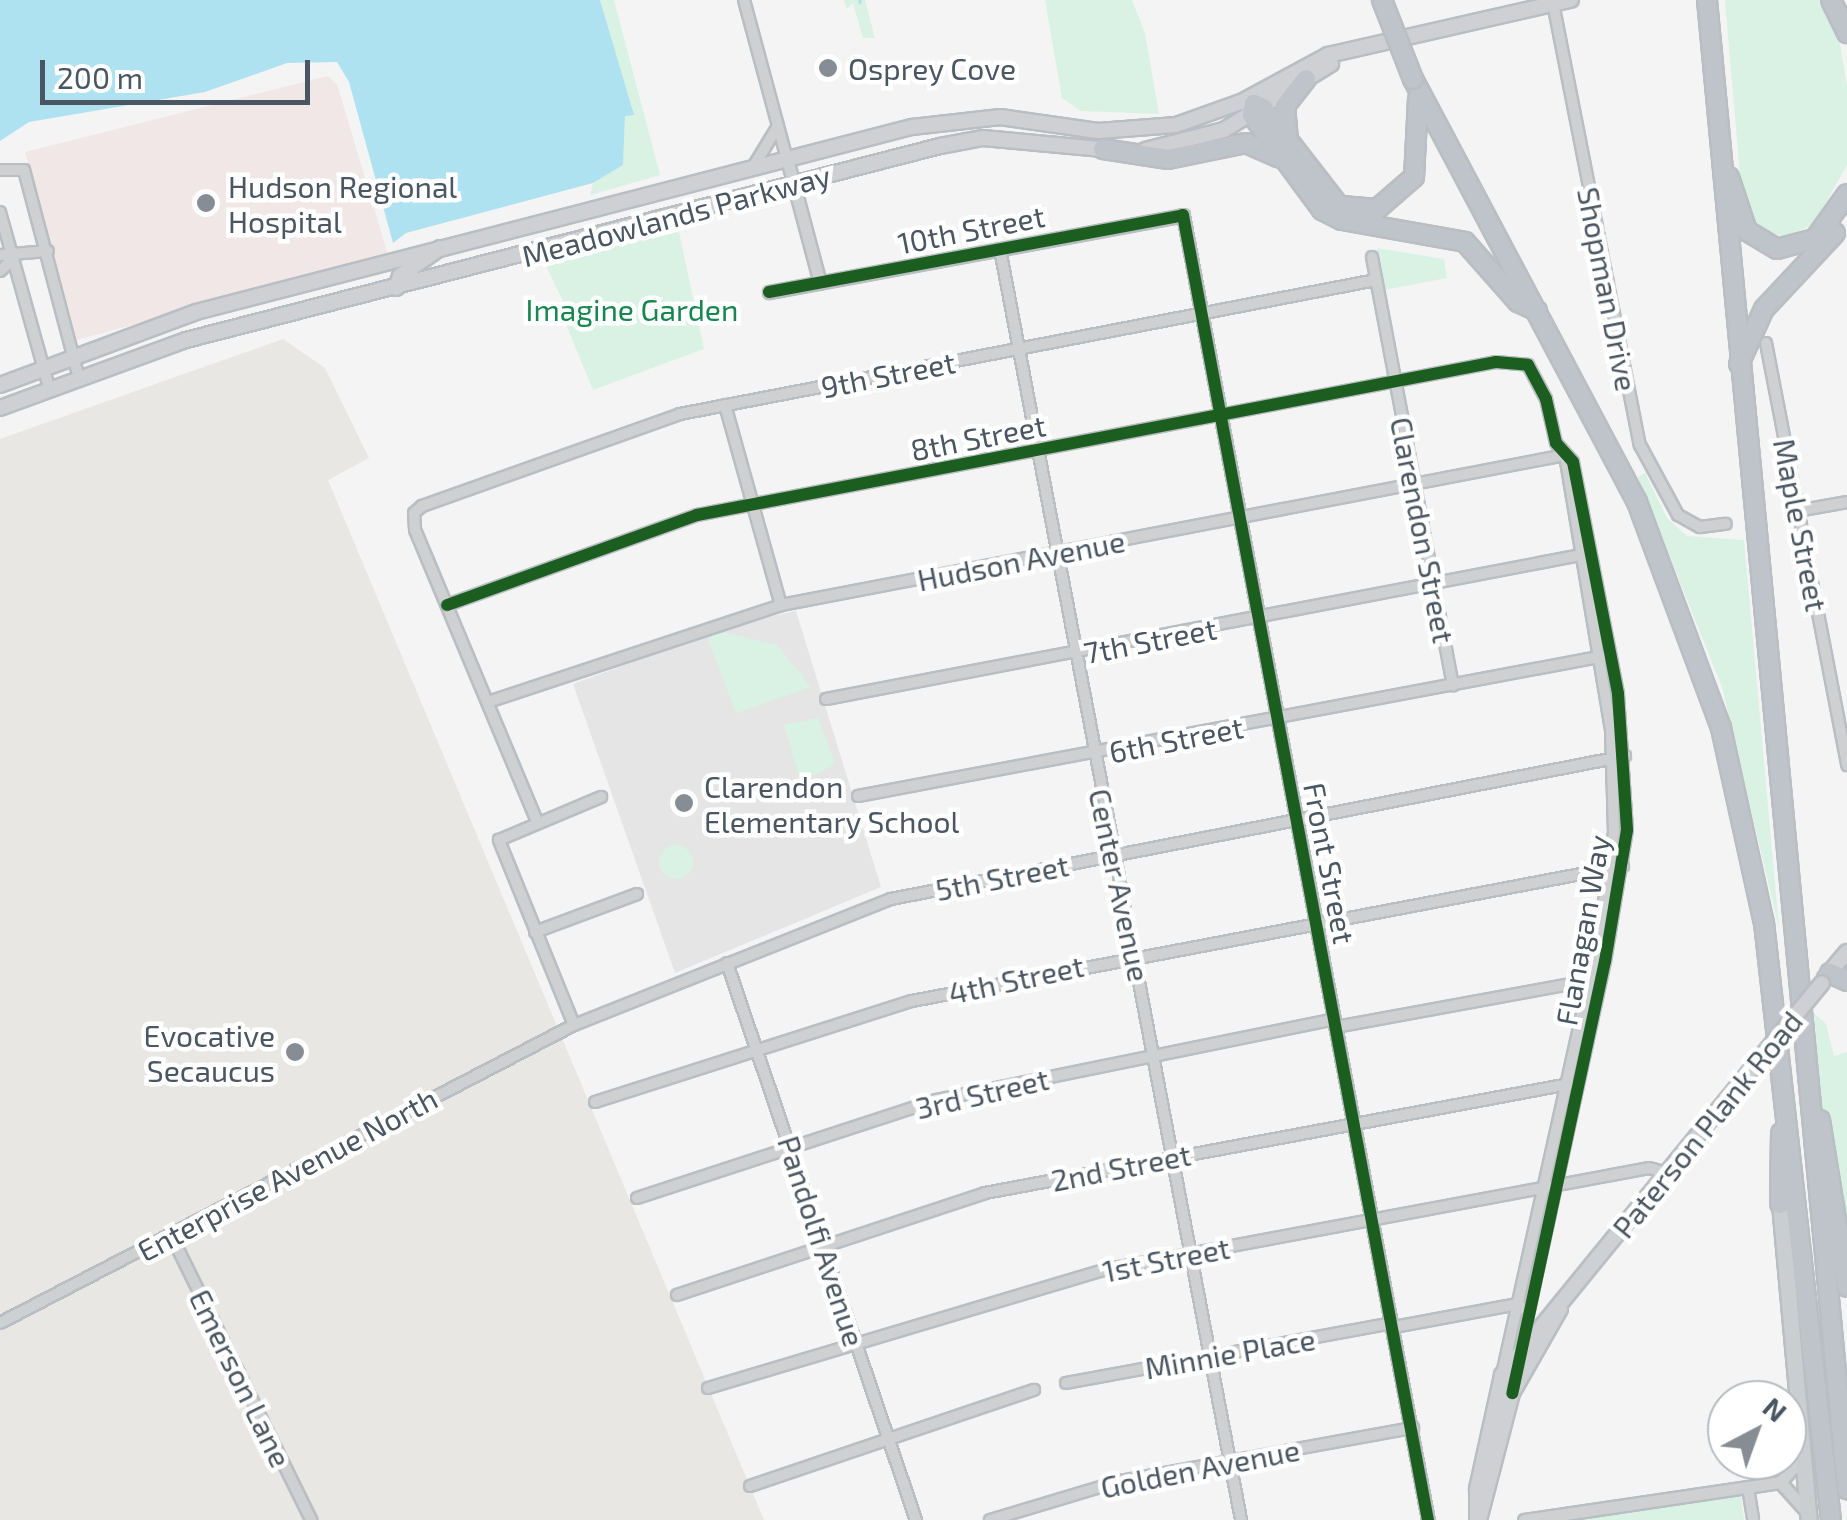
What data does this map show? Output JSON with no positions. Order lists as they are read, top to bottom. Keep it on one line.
{"streets":{"main road":["Meadowlands Parkway","Paterson Plank Road"],"street":["10th Street","Shopman Drive","9th Street","8th Street","Maple Street","Clarendon Street","Hudson Avenue","7th Street","6th Street","Front Street","5th Street","Center Avenue","Flanagan Way","4th Street","3rd Street","2nd Street","Enterprise Avenue North","Pandolfi Avenue","1st Street","Minnie Place","Emerson Lane","Golden Avenue"]},"crossings":[["Meadowlands Parkway","Shopman Drive"],["10th Street","Front Street"],["10th Street","Center Avenue"],["9th Street","8th Street"],["9th Street","Clarendon Street"],["9th Street","Front Street"],["9th Street","Center Avenue"],["8th Street","Clarendon Street"],["8th Street","Front Street"],["8th Street","Center Avenue"],["8th Street","Flanagan Way"],["Clarendon Street","Hudson Avenue"],["Clarendon Street","7th Street"],["Clarendon Street","6th Street"],["Hudson Avenue","Front Street"],["Hudson Avenue","Center Avenue"],["Hudson Avenue","Flanagan Way"],["7th Street","Front Street"],["7th Street","Center Avenue"],["7th Street","Flanagan Way"],["6th Street","Front Street"],["6th Street","Center Avenue"],["6th Street","Flanagan Way"],["Front Street","5th Street"],["Front Street","4th Street"],["Front Street","3rd Street"],["Front Street","2nd Street"],["Front Street","1st Street"],["Front Street","Minnie Place"],["Front Street","Golden Avenue"],["5th Street","Center Avenue"],["5th Street","Flanagan Way"],["5th Street","Enterprise Avenue North"],["5th Street","Pandolfi Avenue"],["Center Avenue","4th Street"],["Center Avenue","3rd Street"],["Center Avenue","2nd Street"],["Center Avenue","1st Street"],["Center Avenue","Minnie Place"],["Center Avenue","Golden Avenue"],["Flanagan Way","4th Street"],["Flanagan Way","3rd Street"],["Flanagan Way","Paterson Plank Road"],["Flanagan Way","2nd Street"],["Flanagan Way","1st Street"],["Flanagan Way","Minnie Place"],["4th Street","Pandolfi Avenue"],["3rd Street","Pandolfi Avenue"],["Paterson Plank Road","1st Street"],["2nd Street","Pandolfi Avenue"],["Enterprise Avenue North","Emerson Lane"],["Pandolfi Avenue","1st Street"]],"parks":["Imagine Garden"],"places":["Osprey Cove","Hudson Regional Hospital","Clarendon Elementary School","Evocative Secaucus"],"scale_bar":"200 m","north":"top right"}
